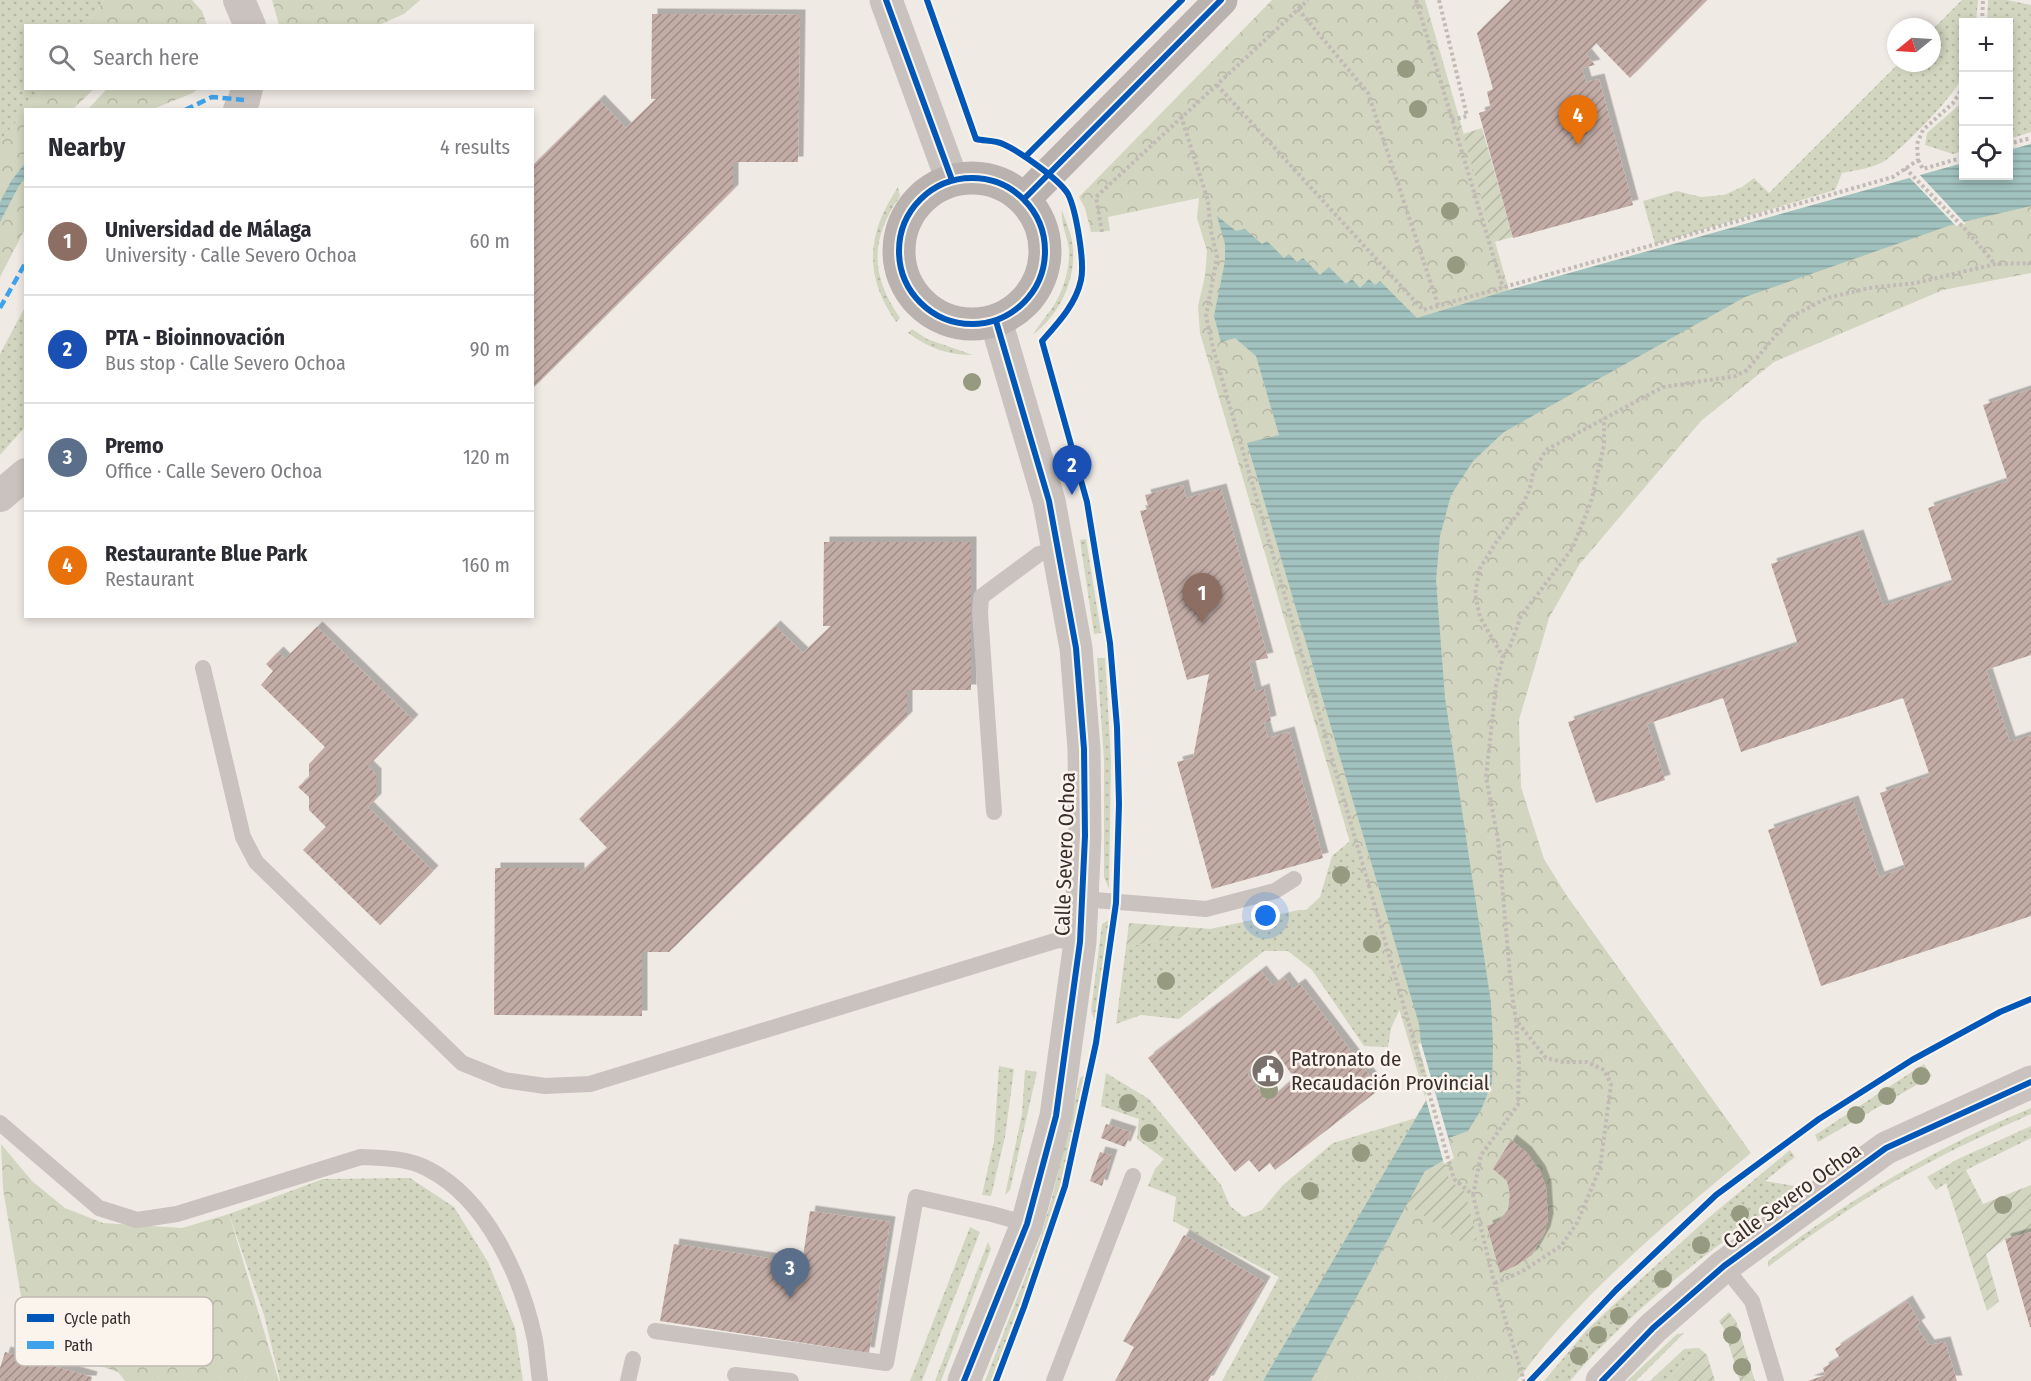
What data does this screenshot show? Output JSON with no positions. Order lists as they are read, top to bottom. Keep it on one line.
{"streets":{"street":["Calle Severo Ochoa"]},"places":{"public building":["Patronato de Recaudación Provincial"]},"legend":["Cycle path","Path"],"north":"left","page":{"map_buttons":["+","−"],"search":"Search here","pins":["4","2","1","3"],"heading":["Nearby","4 results"],"list":[{"mark":"1","name":"Universidad de Málaga","note":"University · Calle Severo Ochoa","value":"60 m"},{"mark":"2","name":"PTA - Bioinnovación","note":"Bus stop · Calle Severo Ochoa","value":"90 m"},{"mark":"3","name":"Premo","note":"Office · Calle Severo Ochoa","value":"120 m"},{"mark":"4","name":"Restaurante Blue Park","note":"Restaurant","value":"160 m"}]}}
